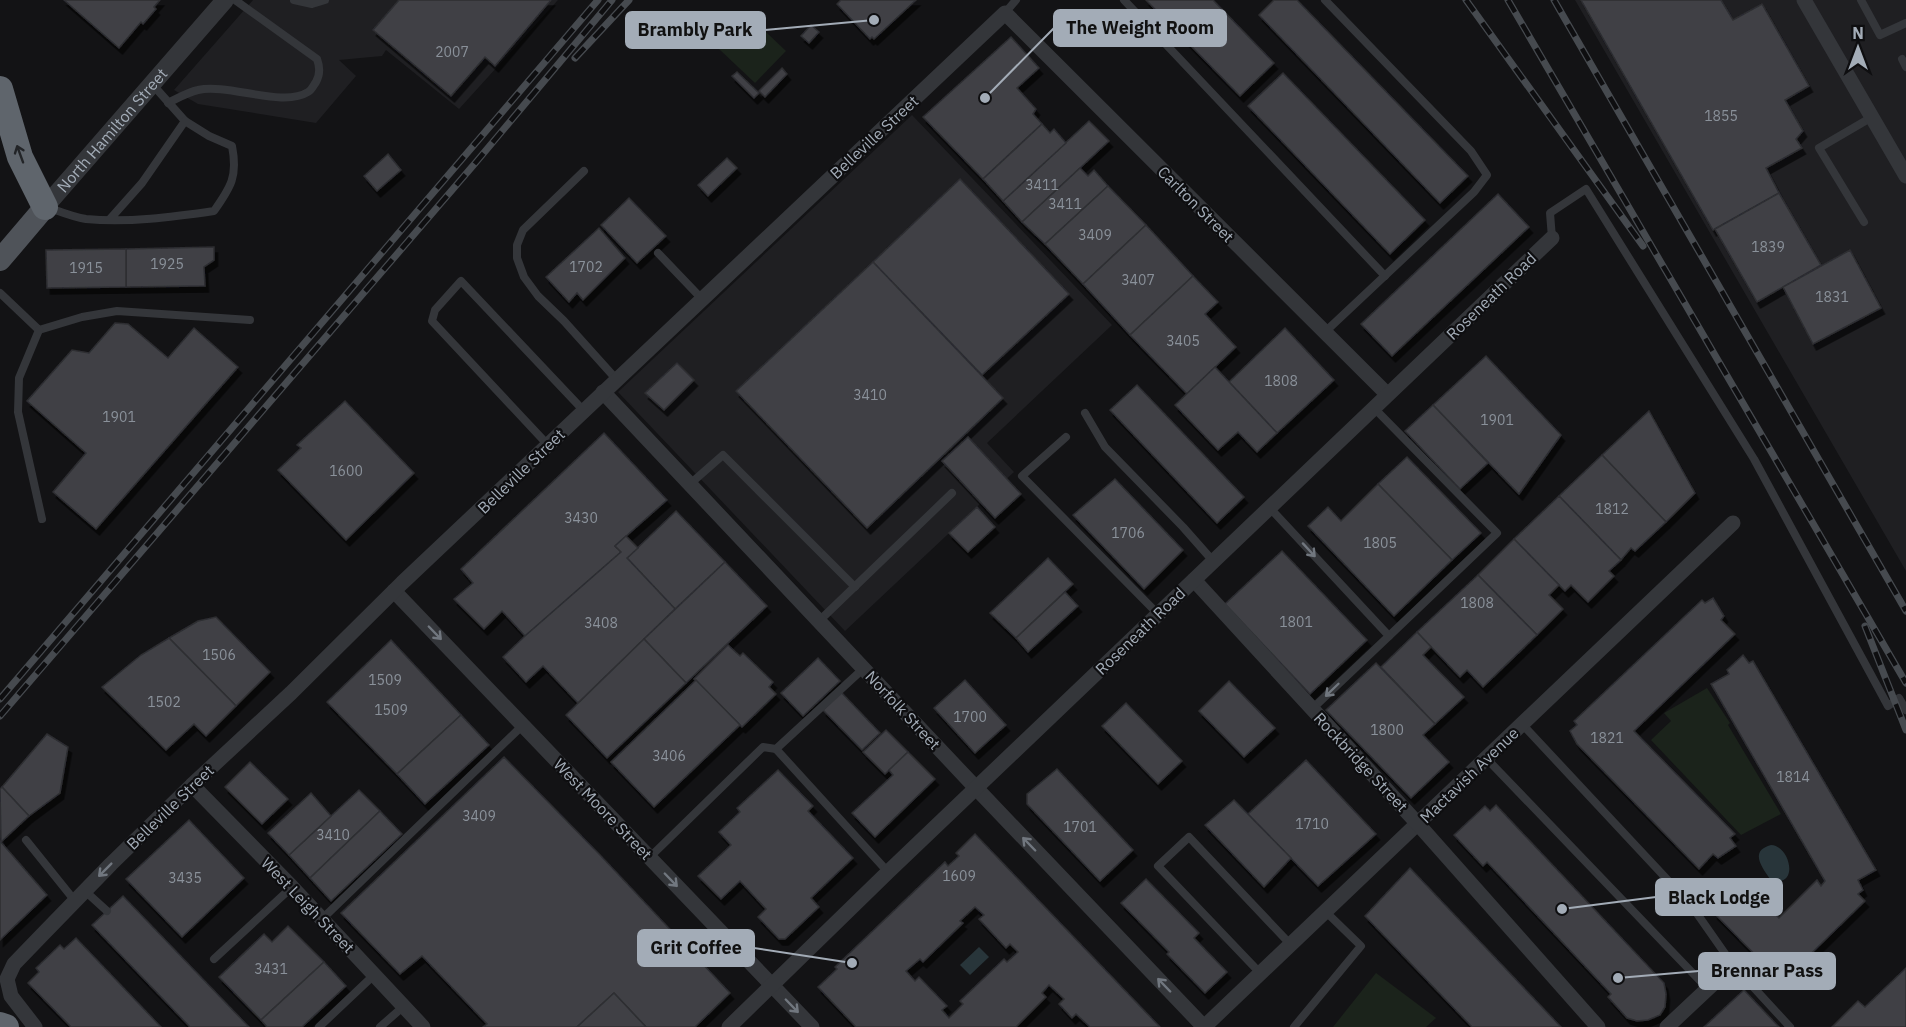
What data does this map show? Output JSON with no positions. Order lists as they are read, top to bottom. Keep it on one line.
{"streets":{"main road":["North Hamilton Street"],"street":["Belleville Street","Carlton Street","Roseneath Road","Norfolk Street","Rockbridge Street","Mactavish Avenue","West Moore Street","West Leigh Street"]},"crossings":[["Belleville Street","Carlton Street"],["Belleville Street","Norfolk Street"],["Belleville Street","West Moore Street"],["Belleville Street","West Leigh Street"],["Carlton Street","Roseneath Road"],["Roseneath Road","Norfolk Street"],["Roseneath Road","Rockbridge Street"],["Roseneath Road","West Moore Street"],["Norfolk Street","Mactavish Avenue"],["Rockbridge Street","Mactavish Avenue"]],"one_way":["Norfolk Street","West Moore Street"],"places":["Brambly Park","The Weight Room","Black Lodge","Grit Coffee","Brennar Pass"],"house_numbers":["2007","1855","3411","3411","3409","1839","1925","1702","1915","3407","1831","3405","1808","3410","1901","1901","1600","1812","3430","1706","1805","1808","1801","3408","1506","1509","1502","1509","1700","1800","1821","3406","1814","3409","1710","1701","3410","1609","3435","3431"],"north":"top"}
